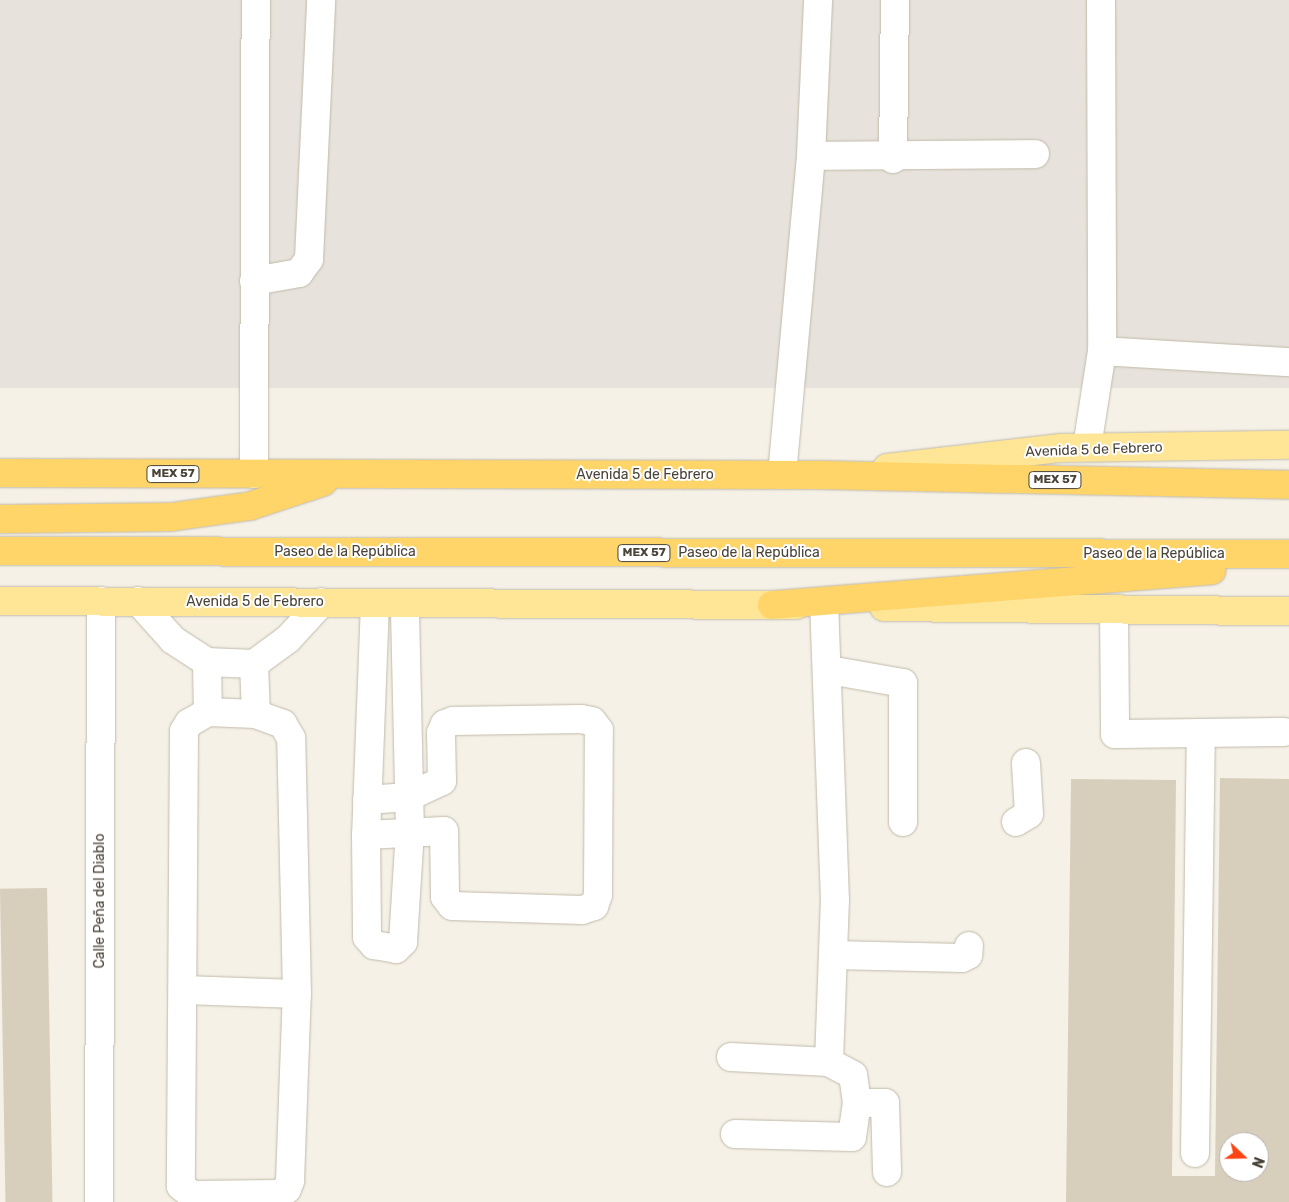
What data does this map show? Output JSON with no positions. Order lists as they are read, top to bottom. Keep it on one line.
{"streets":{"highway":["Avenida 5 de Febrero","MEX 57","Paseo de la República"],"street":["Calle Peña del Diablo"]},"crossings":[["Avenida 5 de Febrero","MEX 57"],["Avenida 5 de Febrero","Calle Peña del Diablo"]],"north":"right"}
